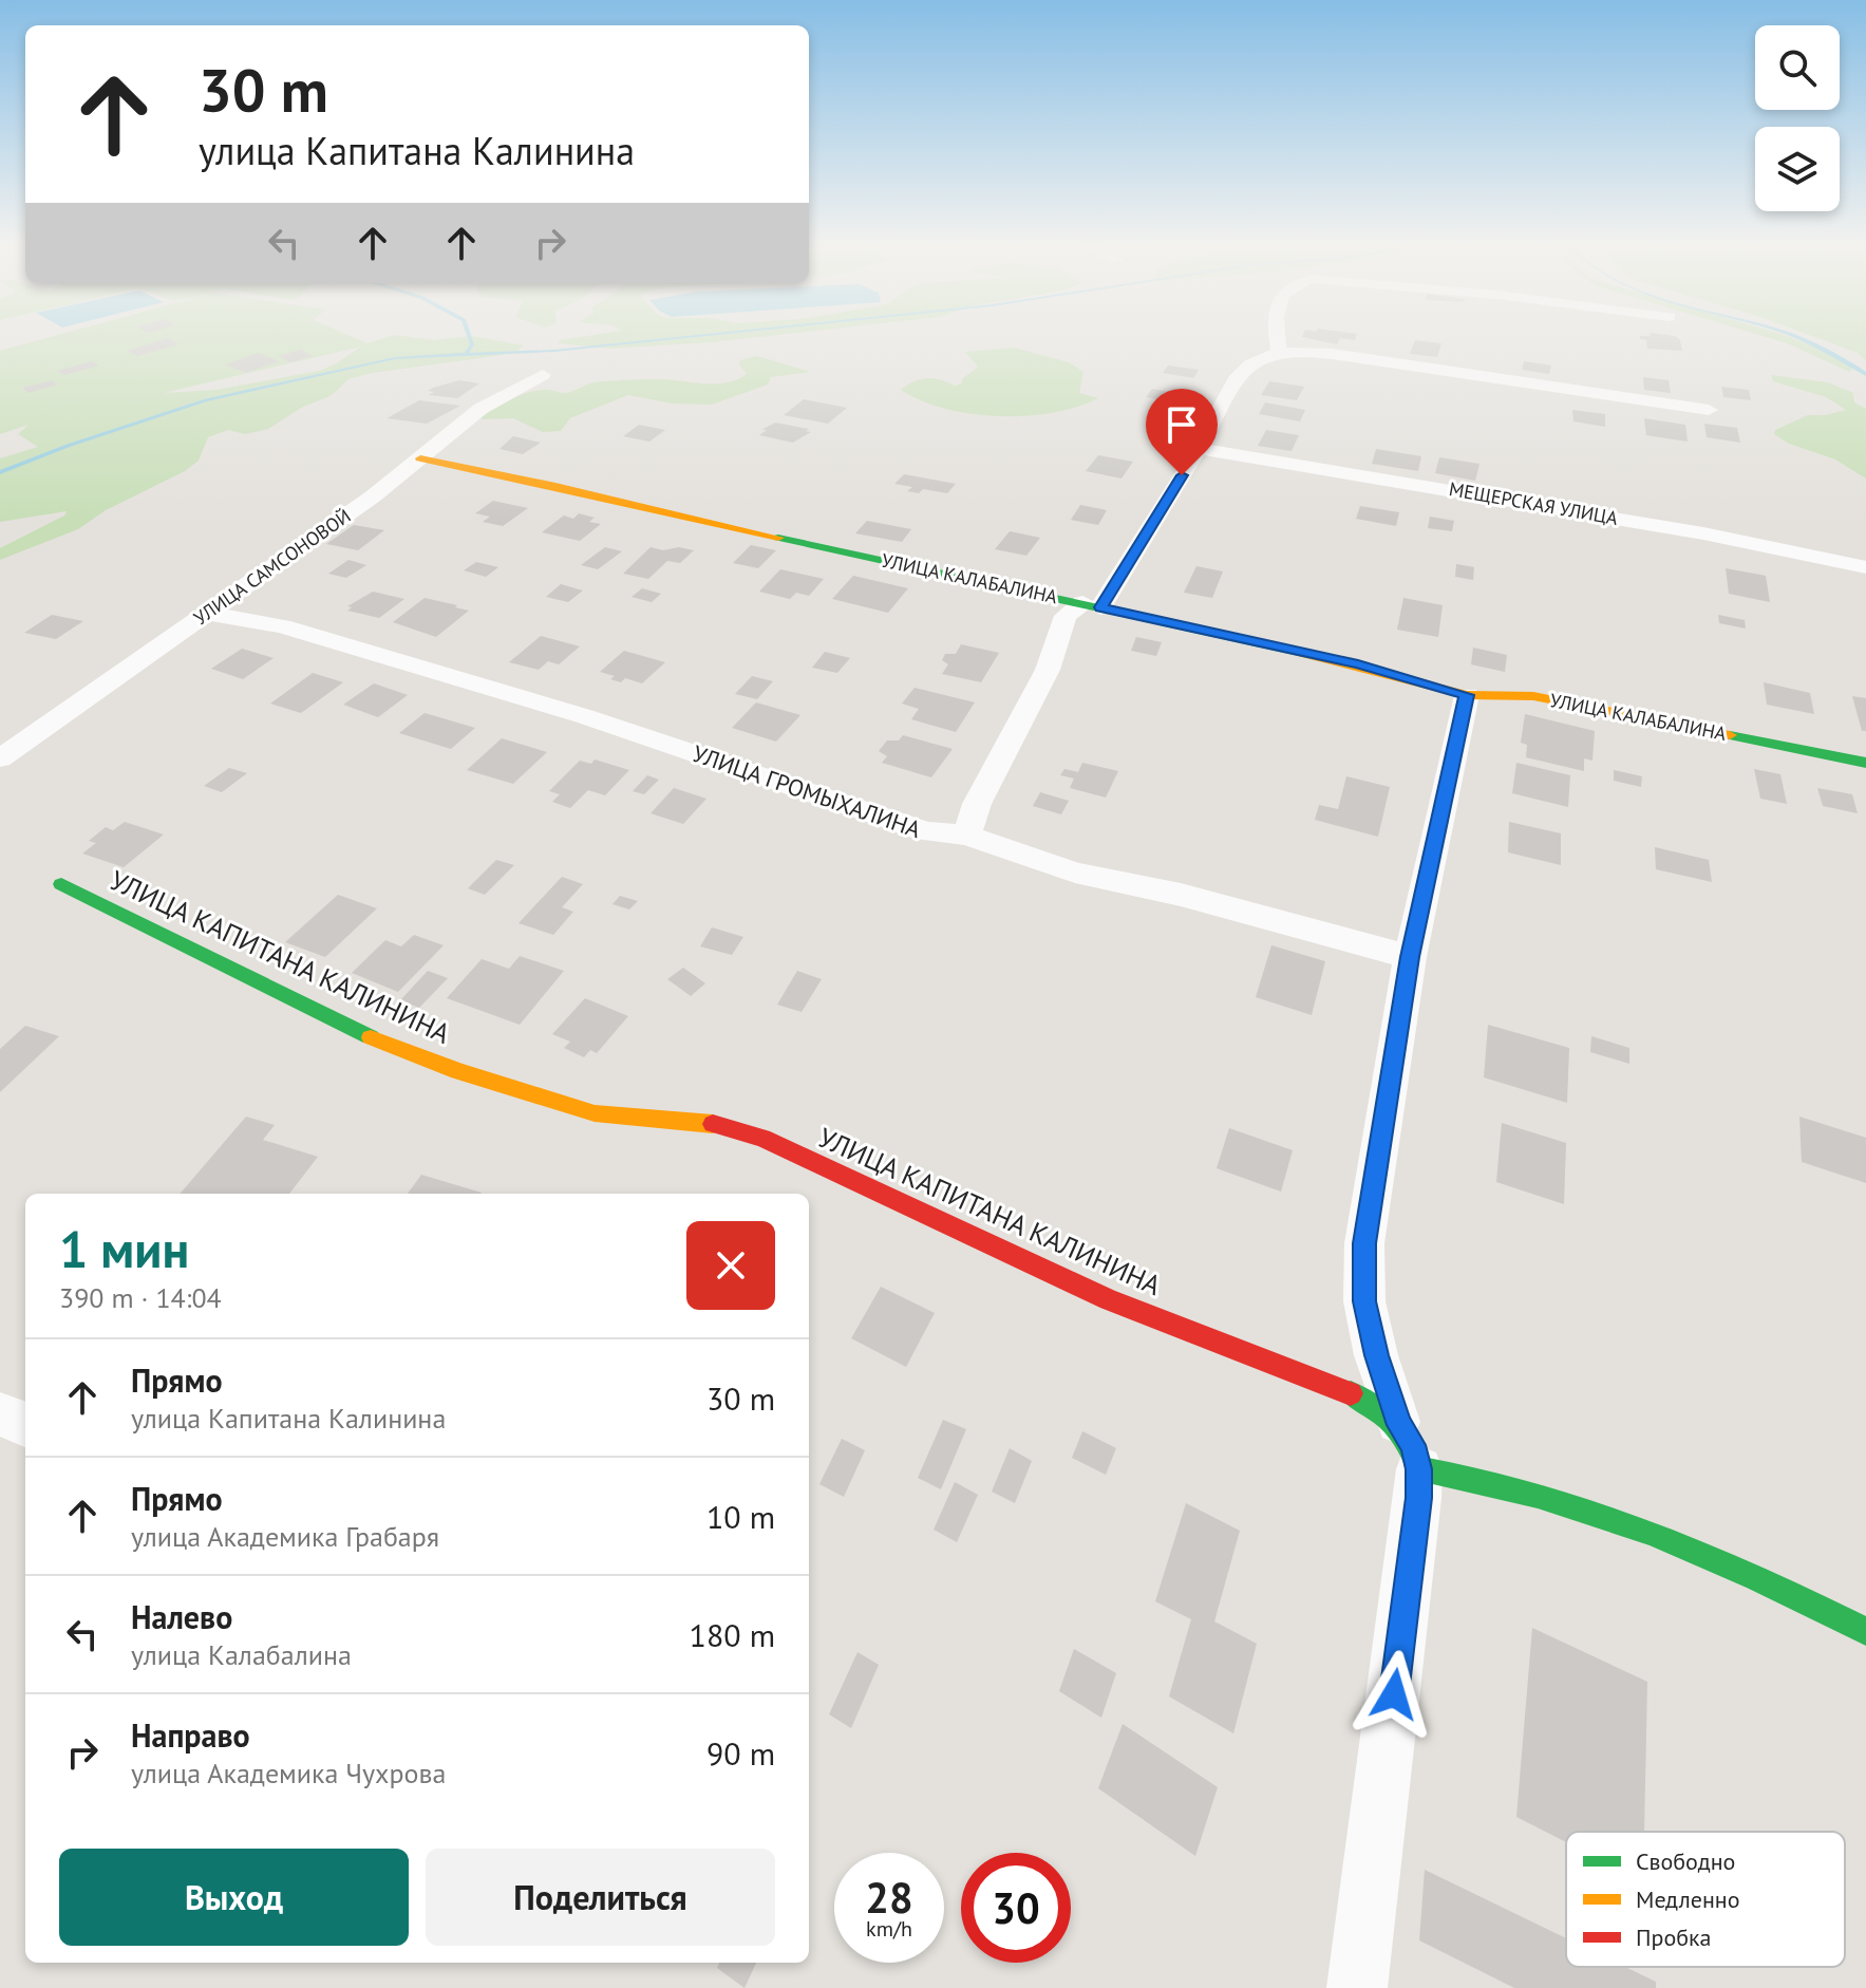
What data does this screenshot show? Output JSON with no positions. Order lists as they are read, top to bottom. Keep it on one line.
{"streets":{"street":["МЕЩЕРСКАЯ УЛИЦА","УЛИЦА САМСОНОВОЙ","УЛИЦА КАЛАБАЛИНА","УЛИЦА ГРОМЫХАЛИНА","УЛИЦА КАПИТАНА КАЛИНИНА"]},"crossings":[["УЛИЦА САМСОНОВОЙ","УЛИЦА КАЛАБАЛИНА"],["УЛИЦА САМСОНОВОЙ","УЛИЦА ГРОМЫХАЛИНА"]],"legend":["Свободно","Медленно","Пробка"],"page":{"turn":["30 m","улица Капитана Калинина"],"heading":["1 мин","390 m · 14:04"],"list":[{"name":"Прямо","note":"улица Капитана Калинина","value":"30 m"},{"name":"Прямо","note":"улица Академика Грабаря","value":"10 m"},{"name":"Налево","note":"улица Калабалина","value":"180 m"},{"name":"Направо","note":"улица Академика Чухрова","value":"90 m"}],"buttons":["Выход","Поделиться"],"speed":"28 km/h","limit":"30"}}
